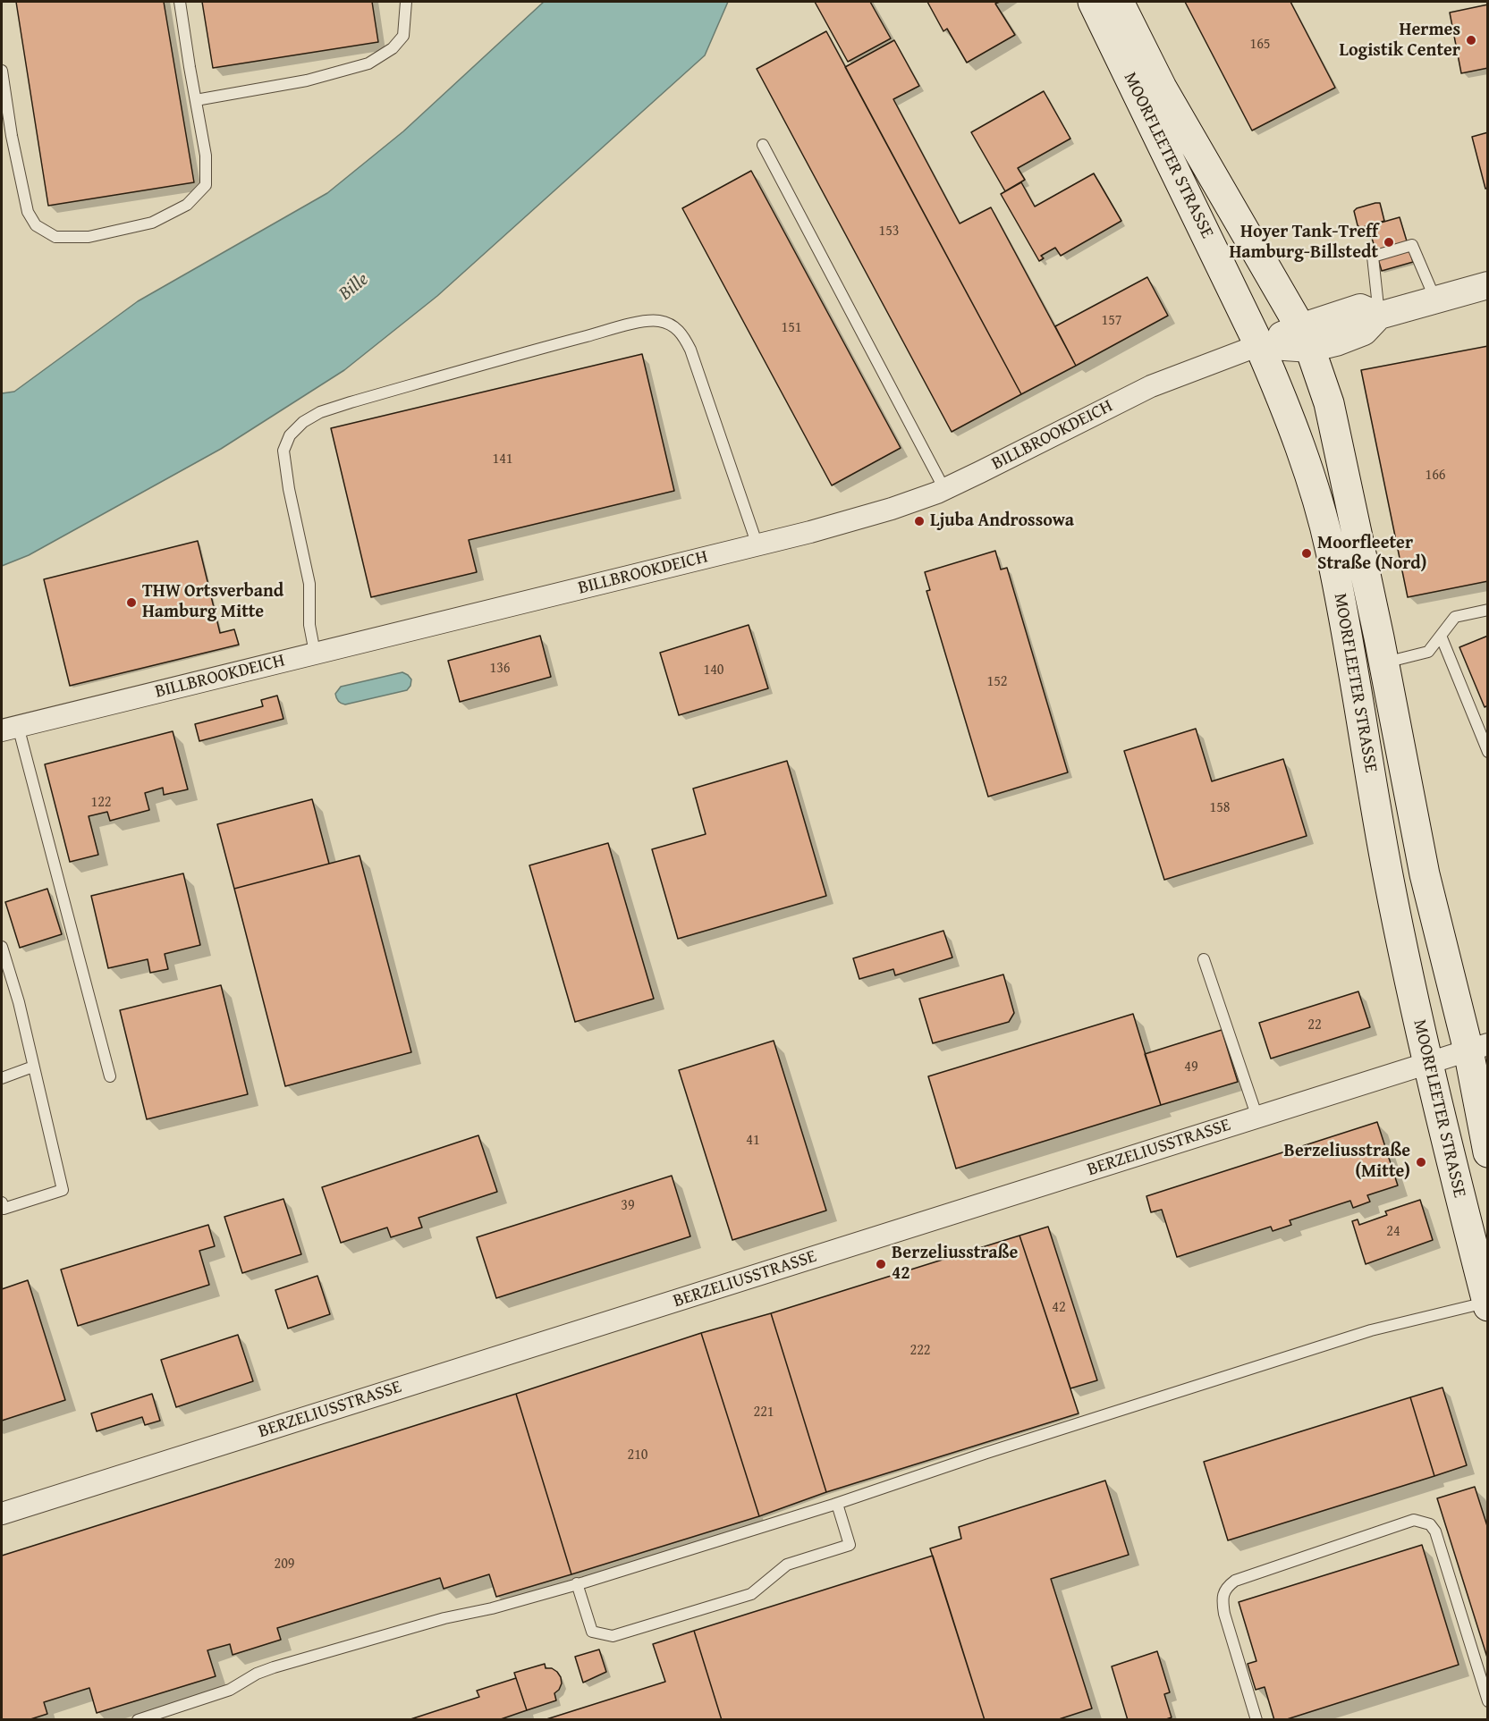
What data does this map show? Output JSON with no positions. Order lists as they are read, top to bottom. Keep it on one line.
{"streets":{"main road":["MOORFLEETER STRASSE"],"street":["BILLBROOKDEICH","BERZELIUSSTRASSE"]},"crossings":[["MOORFLEETER STRASSE","BILLBROOKDEICH"],["MOORFLEETER STRASSE","BERZELIUSSTRASSE"]],"water":["Bille"],"places":["Hermes Logistik Center","Hoyer Tank-Treff Hamburg-Billstedt","Ljuba Androssowa","Moorfleeter Straße (Nord)","THW Ortsverband Hamburg Mitte","Berzeliusstraße (Mitte)","Berzeliusstraße 42"],"house_numbers":["165","153","157","151","141","166","136","140","152","122","158","22","49","41","39","24","42","222","221","210","209"]}
